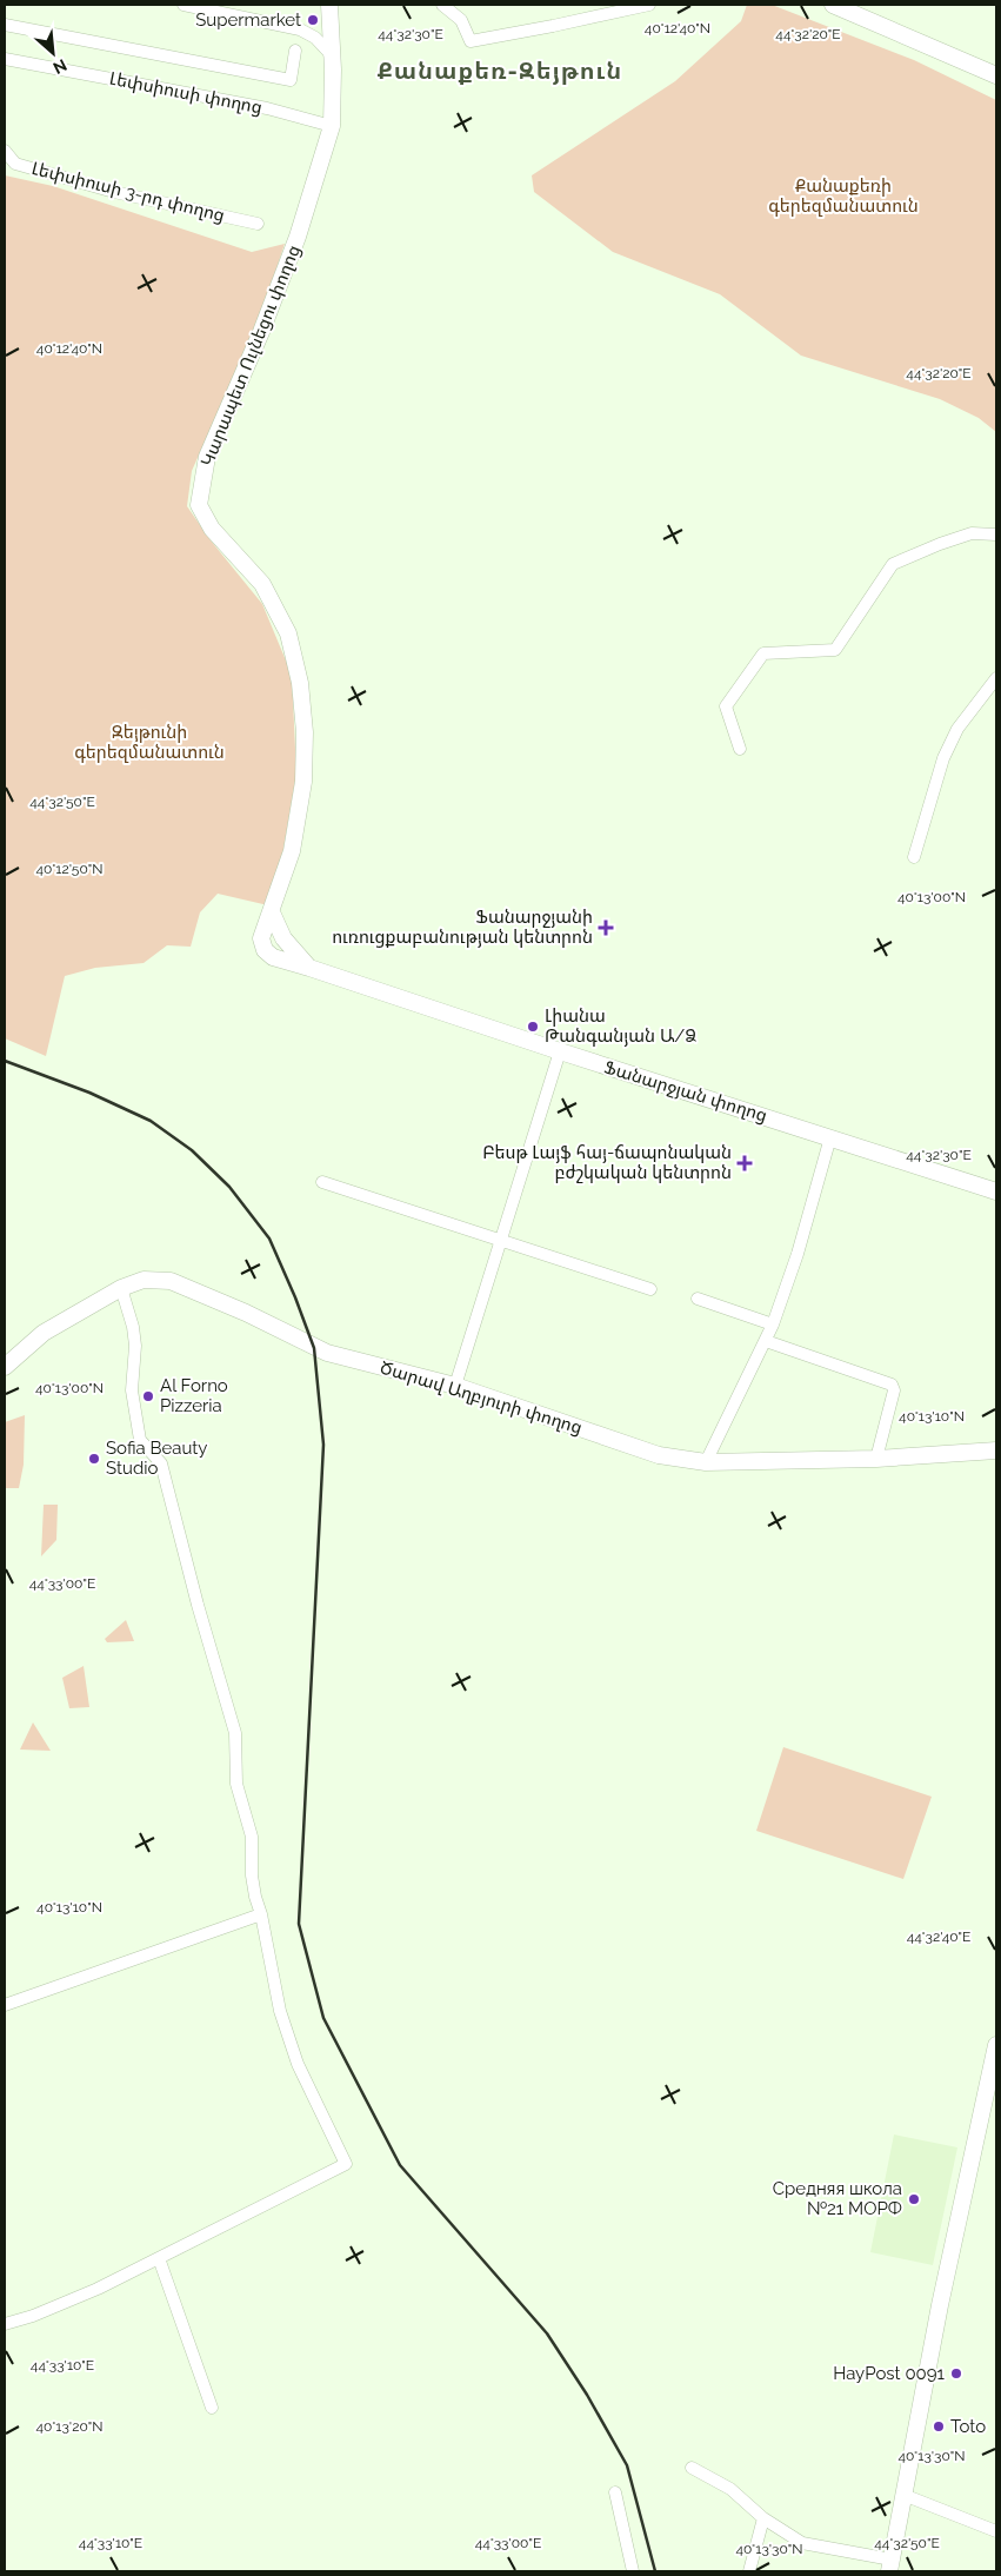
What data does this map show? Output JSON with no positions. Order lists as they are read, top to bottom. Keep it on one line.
{"streets":{"street":["Լեփսիուսի փողոց","Լեփսիուսի 3-րդ փողոց","Կարապետ Ուլնեցու փողոց","Ֆանարջյան փողոց","Ծարավ Աղբյուրի փողոց"]},"crossings":[["Լեփսիուսի փողոց","Կարապետ Ուլնեցու փողոց"],["Կարապետ Ուլնեցու փողոց","Ֆանարջյան փողոց"]],"districts":["Քանաքեռ-Զեյթուն"],"parks":["Քանաքեռի գերեզմանատուն","Զեյթունի գերեզմանատուն"],"places":{"other":["Supermarket","Լիանա Թանգանյան Ա/Ձ","Al Forno Pizzeria","Sofia Beauty Studio","Средняя школа №21 МОРФ","HayPost 0091","Toto"],"health":["Ֆանարջյանի ուռուցքաբանության կենտրոն","Բեսթ Լայֆ հայ-ճապոնական բժշկական կենտրոն"]},"north":"bottom right","coordinates":["40°12'40\"N","44°32'30\"E","44°32'20\"E","44°32'50\"E","40°12'50\"N","40°13'00\"N","40°13'10\"N","44°33'00\"E","44°32'40\"E","44°33'10\"E","40°13'20\"N","40°13'30\"N"]}
